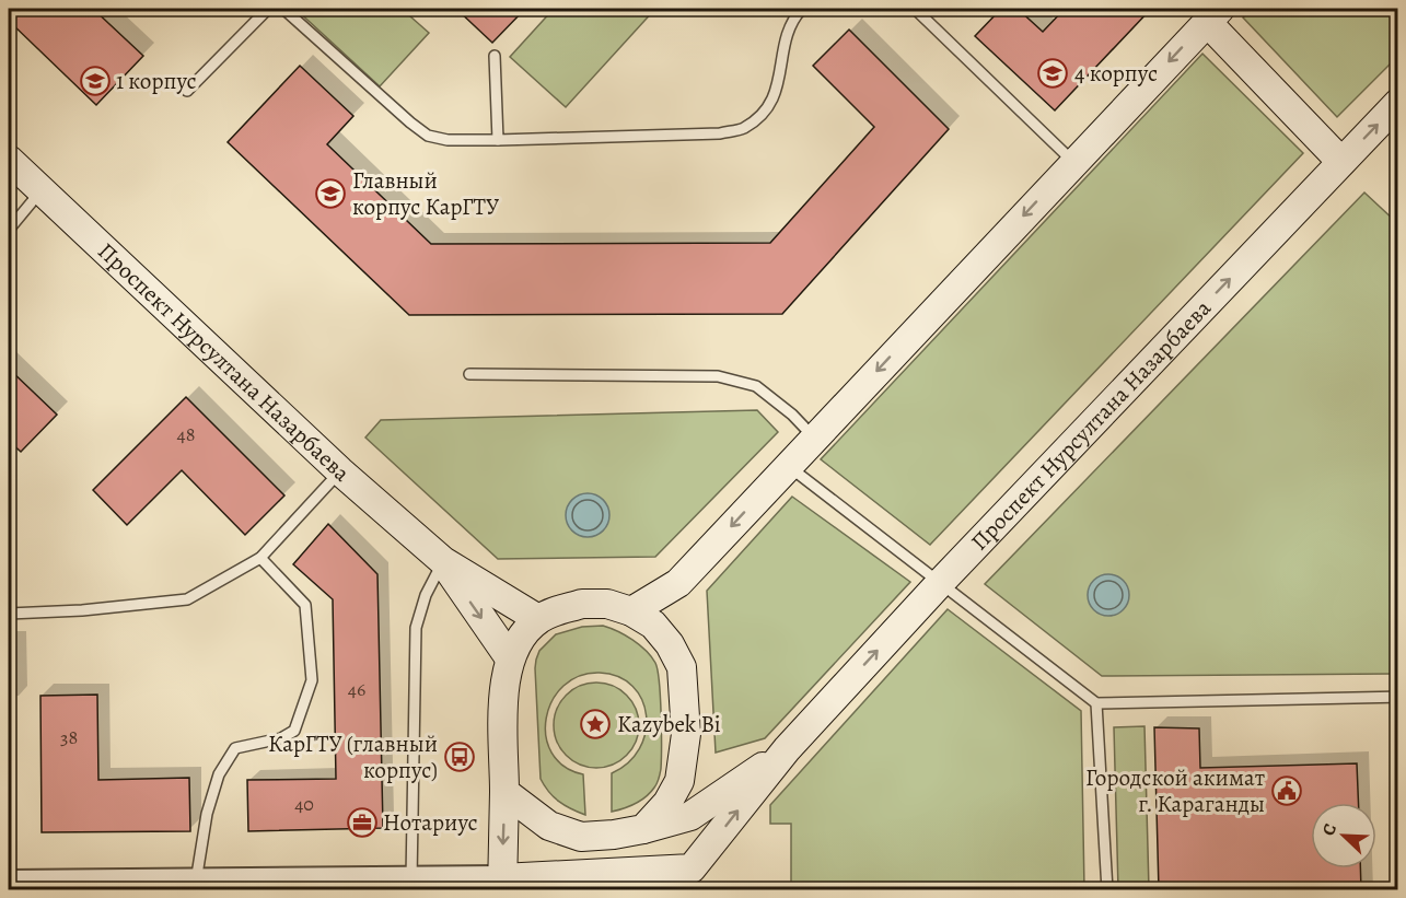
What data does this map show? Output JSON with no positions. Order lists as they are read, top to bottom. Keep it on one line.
{"streets":{"main road":["Проспект Нурсултана Назарбаева"]},"places":{"school or university":["4 корпус","1 корпус","Главный корпус КарГТУ"],"place":["Kazybek Bi"],"bus stop":["КарГТУ (главный корпус)"],"public building":["Городской акимат г. Караганды"],"office":["Нотариус"]},"house_numbers":["48","46","38","40"],"north":"top left"}
